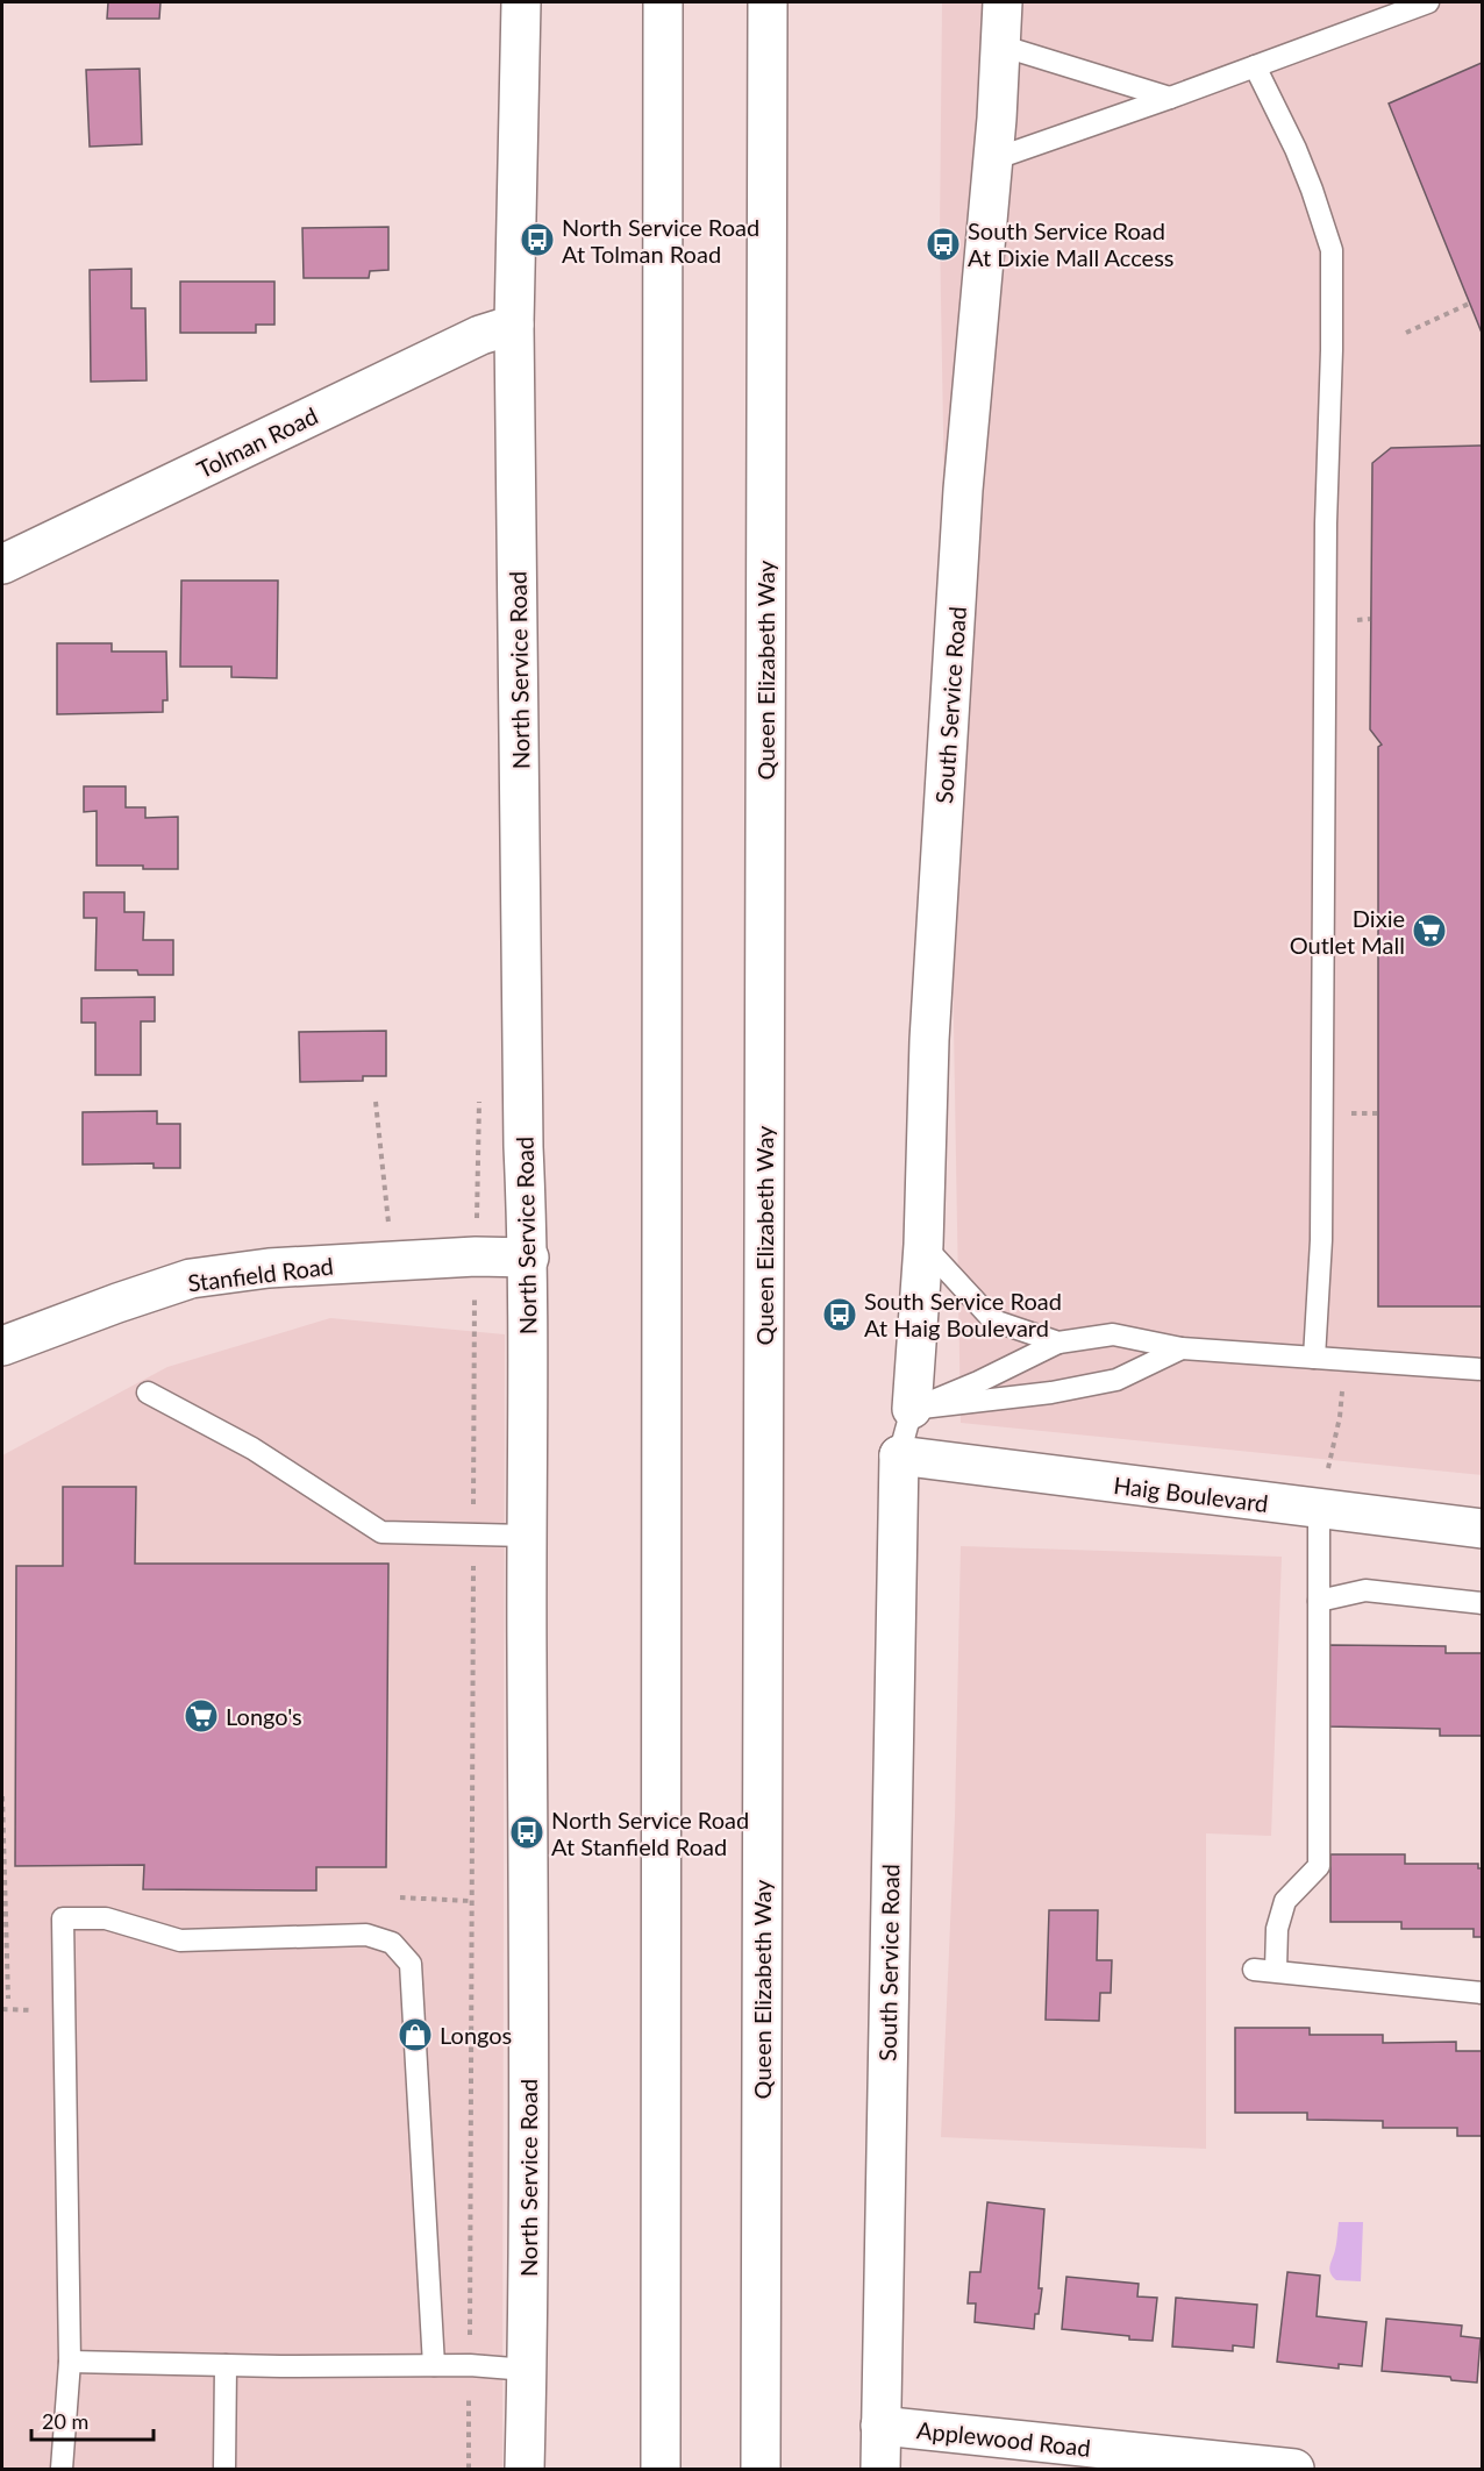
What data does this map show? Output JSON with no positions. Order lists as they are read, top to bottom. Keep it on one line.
{"streets":{"main road":["Tolman Road","North Service Road","Queen Elizabeth Way","South Service Road","Stanfield Road","Haig Boulevard","Applewood Road"]},"crossings":[["Tolman Road","North Service Road"],["North Service Road","Stanfield Road"],["South Service Road","Haig Boulevard"],["South Service Road","Applewood Road"]],"places":{"bus stop":["North Service Road At Tolman Road","South Service Road At Dixie Mall Access","South Service Road At Haig Boulevard","North Service Road At Stanfield Road"],"supermarket":["Dixie Outlet Mall","Longo's"],"shop":["Longos"]},"scale_bar":"20 m"}
